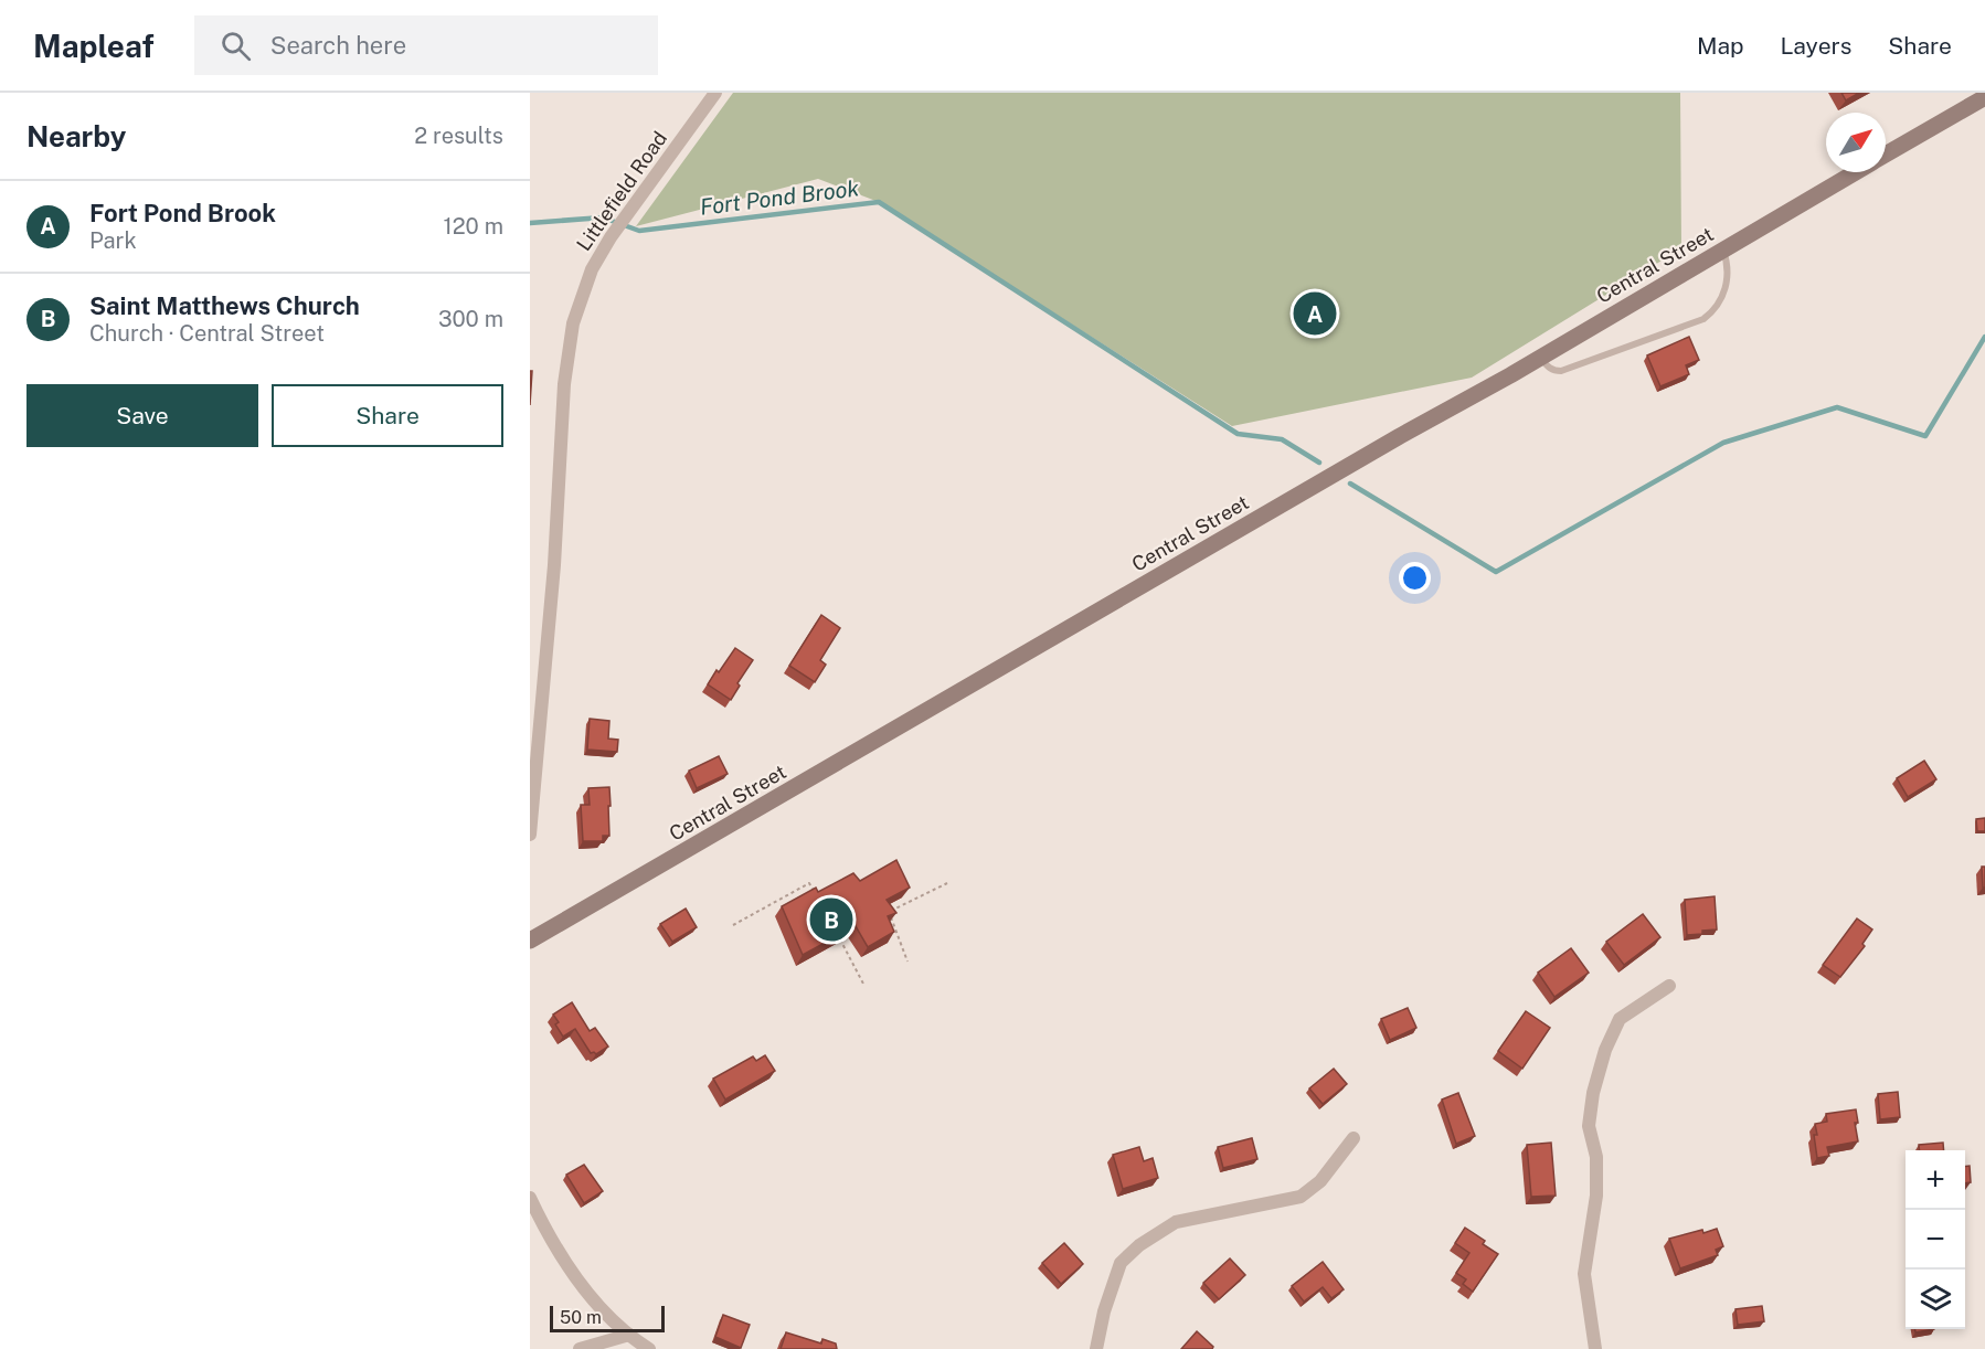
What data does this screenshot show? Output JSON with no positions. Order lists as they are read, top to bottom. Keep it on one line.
{"streets":{"street":["Littlefield Road","Central Street"]},"water":["Fort Pond Brook"],"scale_bar":"50 m","north":"top right","page":{"header":"Mapleaf","search":"Search here","nav":["Map","Layers","Share"],"heading":["Nearby","2 results"],"list":[{"mark":"A","name":"Fort Pond Brook","note":"Park","value":"120 m"},{"mark":"B","name":"Saint Matthews Church","note":"Church · Central Street","value":"300 m"}],"pins":["A","B"],"buttons":["Save","Share"],"map_buttons":["+","−"],"scale":"50 m"}}
